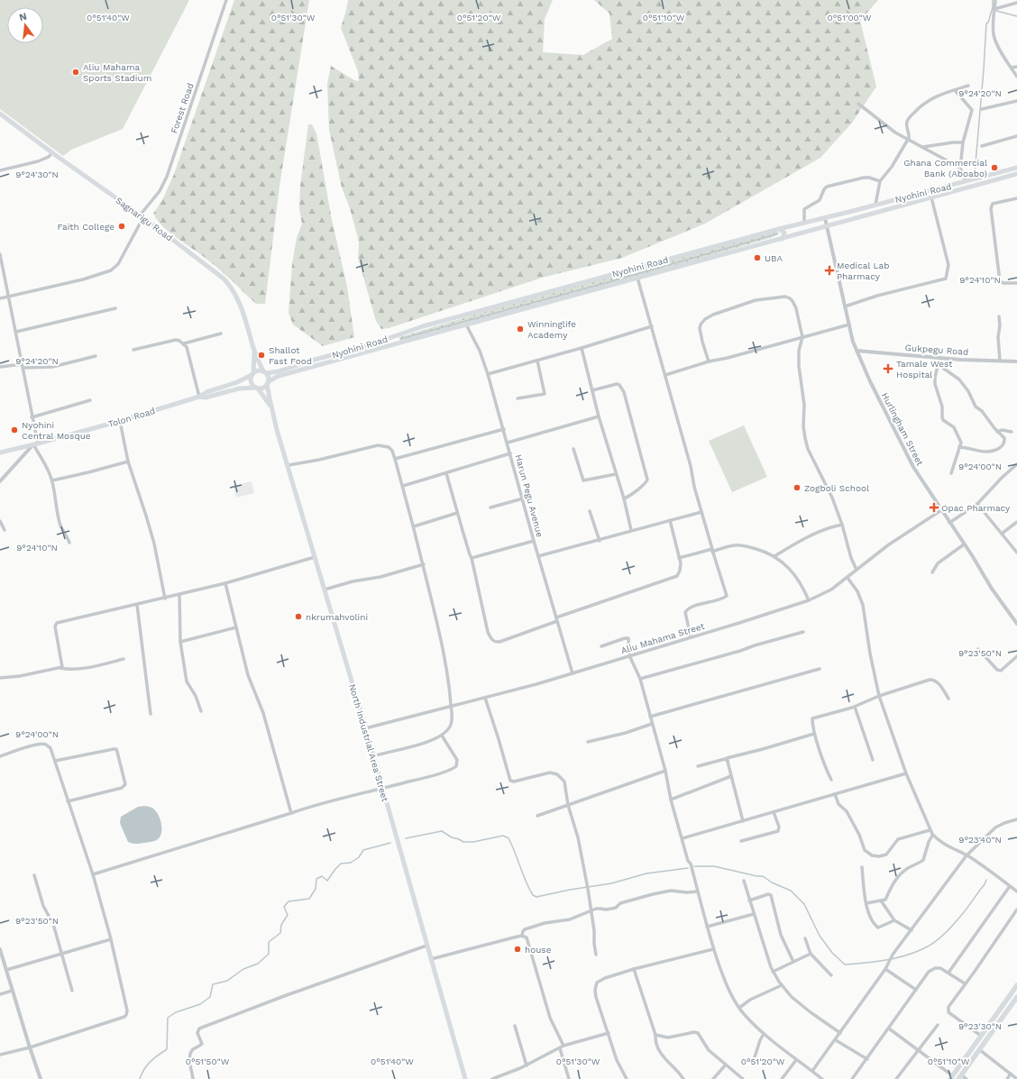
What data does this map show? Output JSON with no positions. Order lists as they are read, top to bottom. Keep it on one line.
{"streets":{"main road":["Nyohini Road","Sagnarigu Road","Tolon Road","North Industrial Area Street"],"street":["Forest Road","Gukpegu Road","Hurlingham Street","Harun Pegu Avenue","Aliu Mahama Street"]},"crossings":[["Forest Road","Sagnarigu Road"],["Nyohini Road","Sagnarigu Road"],["Nyohini Road","Hurlingham Street"],["Nyohini Road","Harun Pegu Avenue"],["Nyohini Road","North Industrial Area Street"],["Sagnarigu Road","North Industrial Area Street"],["Gukpegu Road","Hurlingham Street"],["Hurlingham Street","Aliu Mahama Street"],["Harun Pegu Avenue","Aliu Mahama Street"],["Aliu Mahama Street","North Industrial Area Street"]],"places":{"other":["Aliu Mahama Sports Stadium","Ghana Commercial Bank (Aboabo)","Faith College","UBA","Winninglife Academy","Shallot Fast Food","Nyohini Central Mosque","Zogboli School","nkrumahvolini","house"],"health":["Medical Lab Pharmacy","Tamale West Hospital","Opac Pharmacy"]},"north":"top","coordinates":["0°51'40\"W","0°51'30\"W","0°51'20\"W","0°51'10\"W","0°51'00\"W","9°24'20\"N","9°24'30\"N","9°24'10\"N","9°24'00\"N","9°23'50\"N","9°23'40\"N","9°23'30\"N","0°51'50\"W"]}
